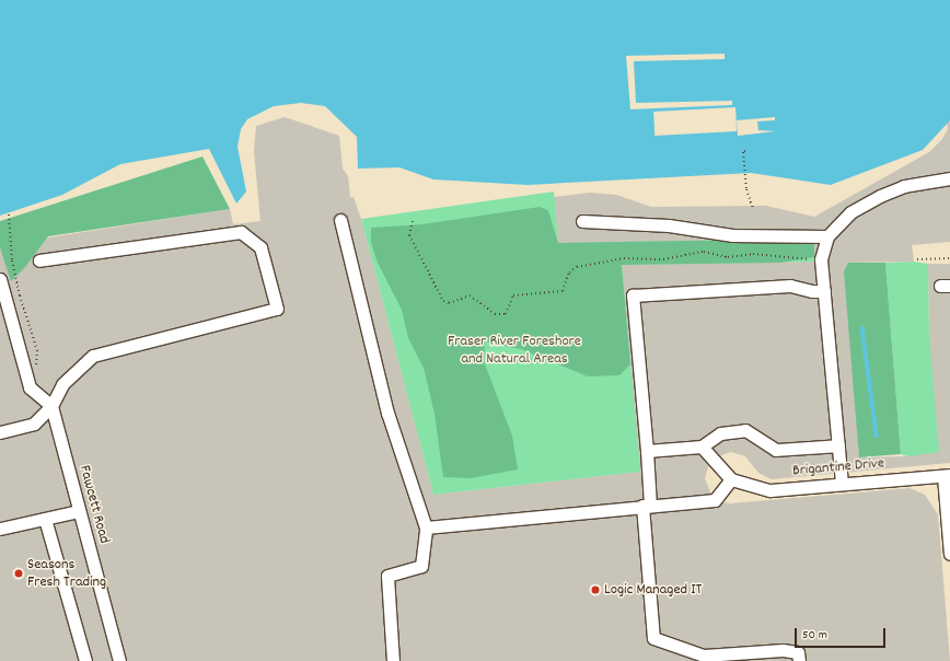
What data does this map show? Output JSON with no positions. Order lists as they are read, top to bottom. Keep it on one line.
{"streets":{"street":["Brigantine Drive","Fawcett Road"]},"parks":["Fraser River Foreshore and Natural Areas"],"places":["Seasons Fresh Trading","Logic Managed IT"],"scale_bar":"50 m"}
